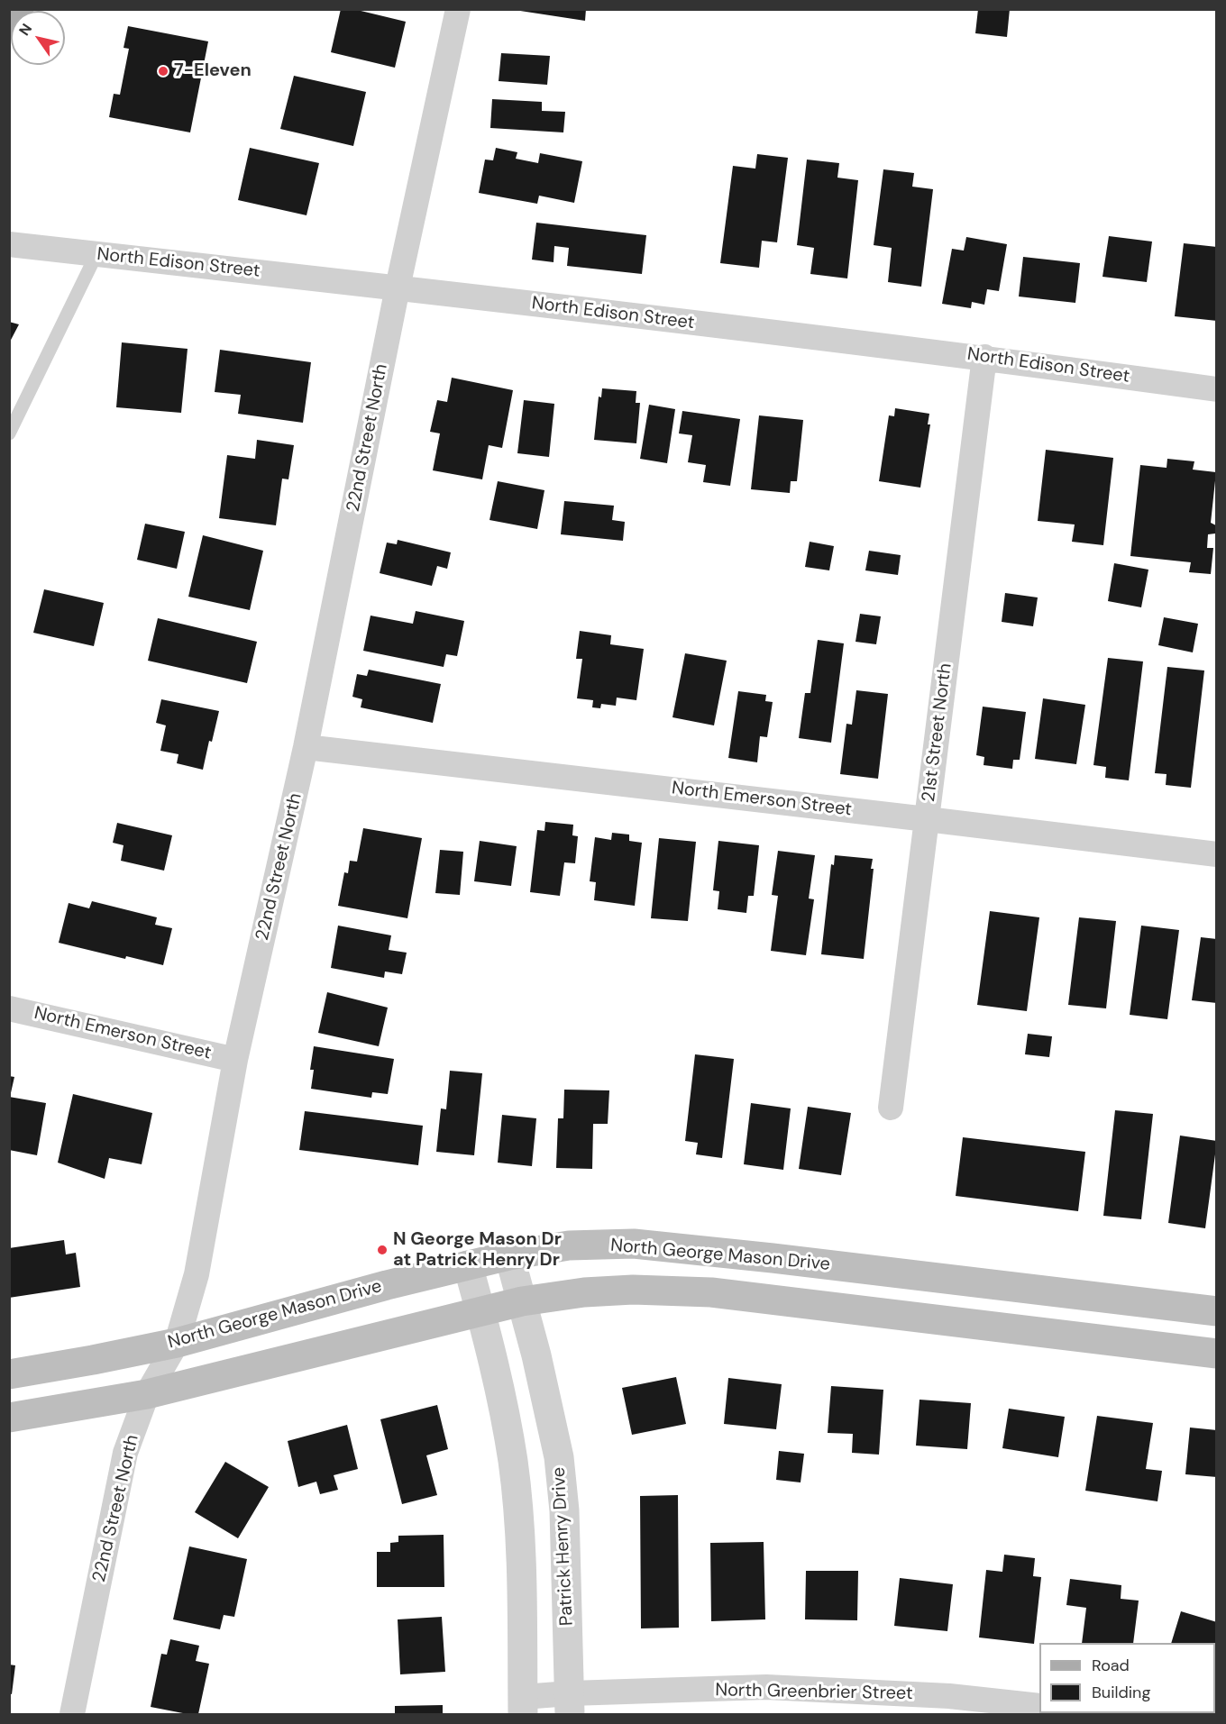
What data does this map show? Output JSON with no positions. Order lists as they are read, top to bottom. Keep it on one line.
{"streets":{"main road":["North George Mason Drive"],"street":["North Edison Street","22nd Street North","21st Street North","North Emerson Street","Patrick Henry Drive","North Greenbrier Street"]},"crossings":[["North Edison Street","22nd Street North"],["North Edison Street","21st Street North"],["22nd Street North","North Emerson Street"],["22nd Street North","North George Mason Drive"],["21st Street North","North Emerson Street"],["North George Mason Drive","Patrick Henry Drive"],["Patrick Henry Drive","North Greenbrier Street"]],"places":["7-Eleven","N George Mason Dr at Patrick Henry Dr"],"legend":["Road","Building"],"north":"top left"}
